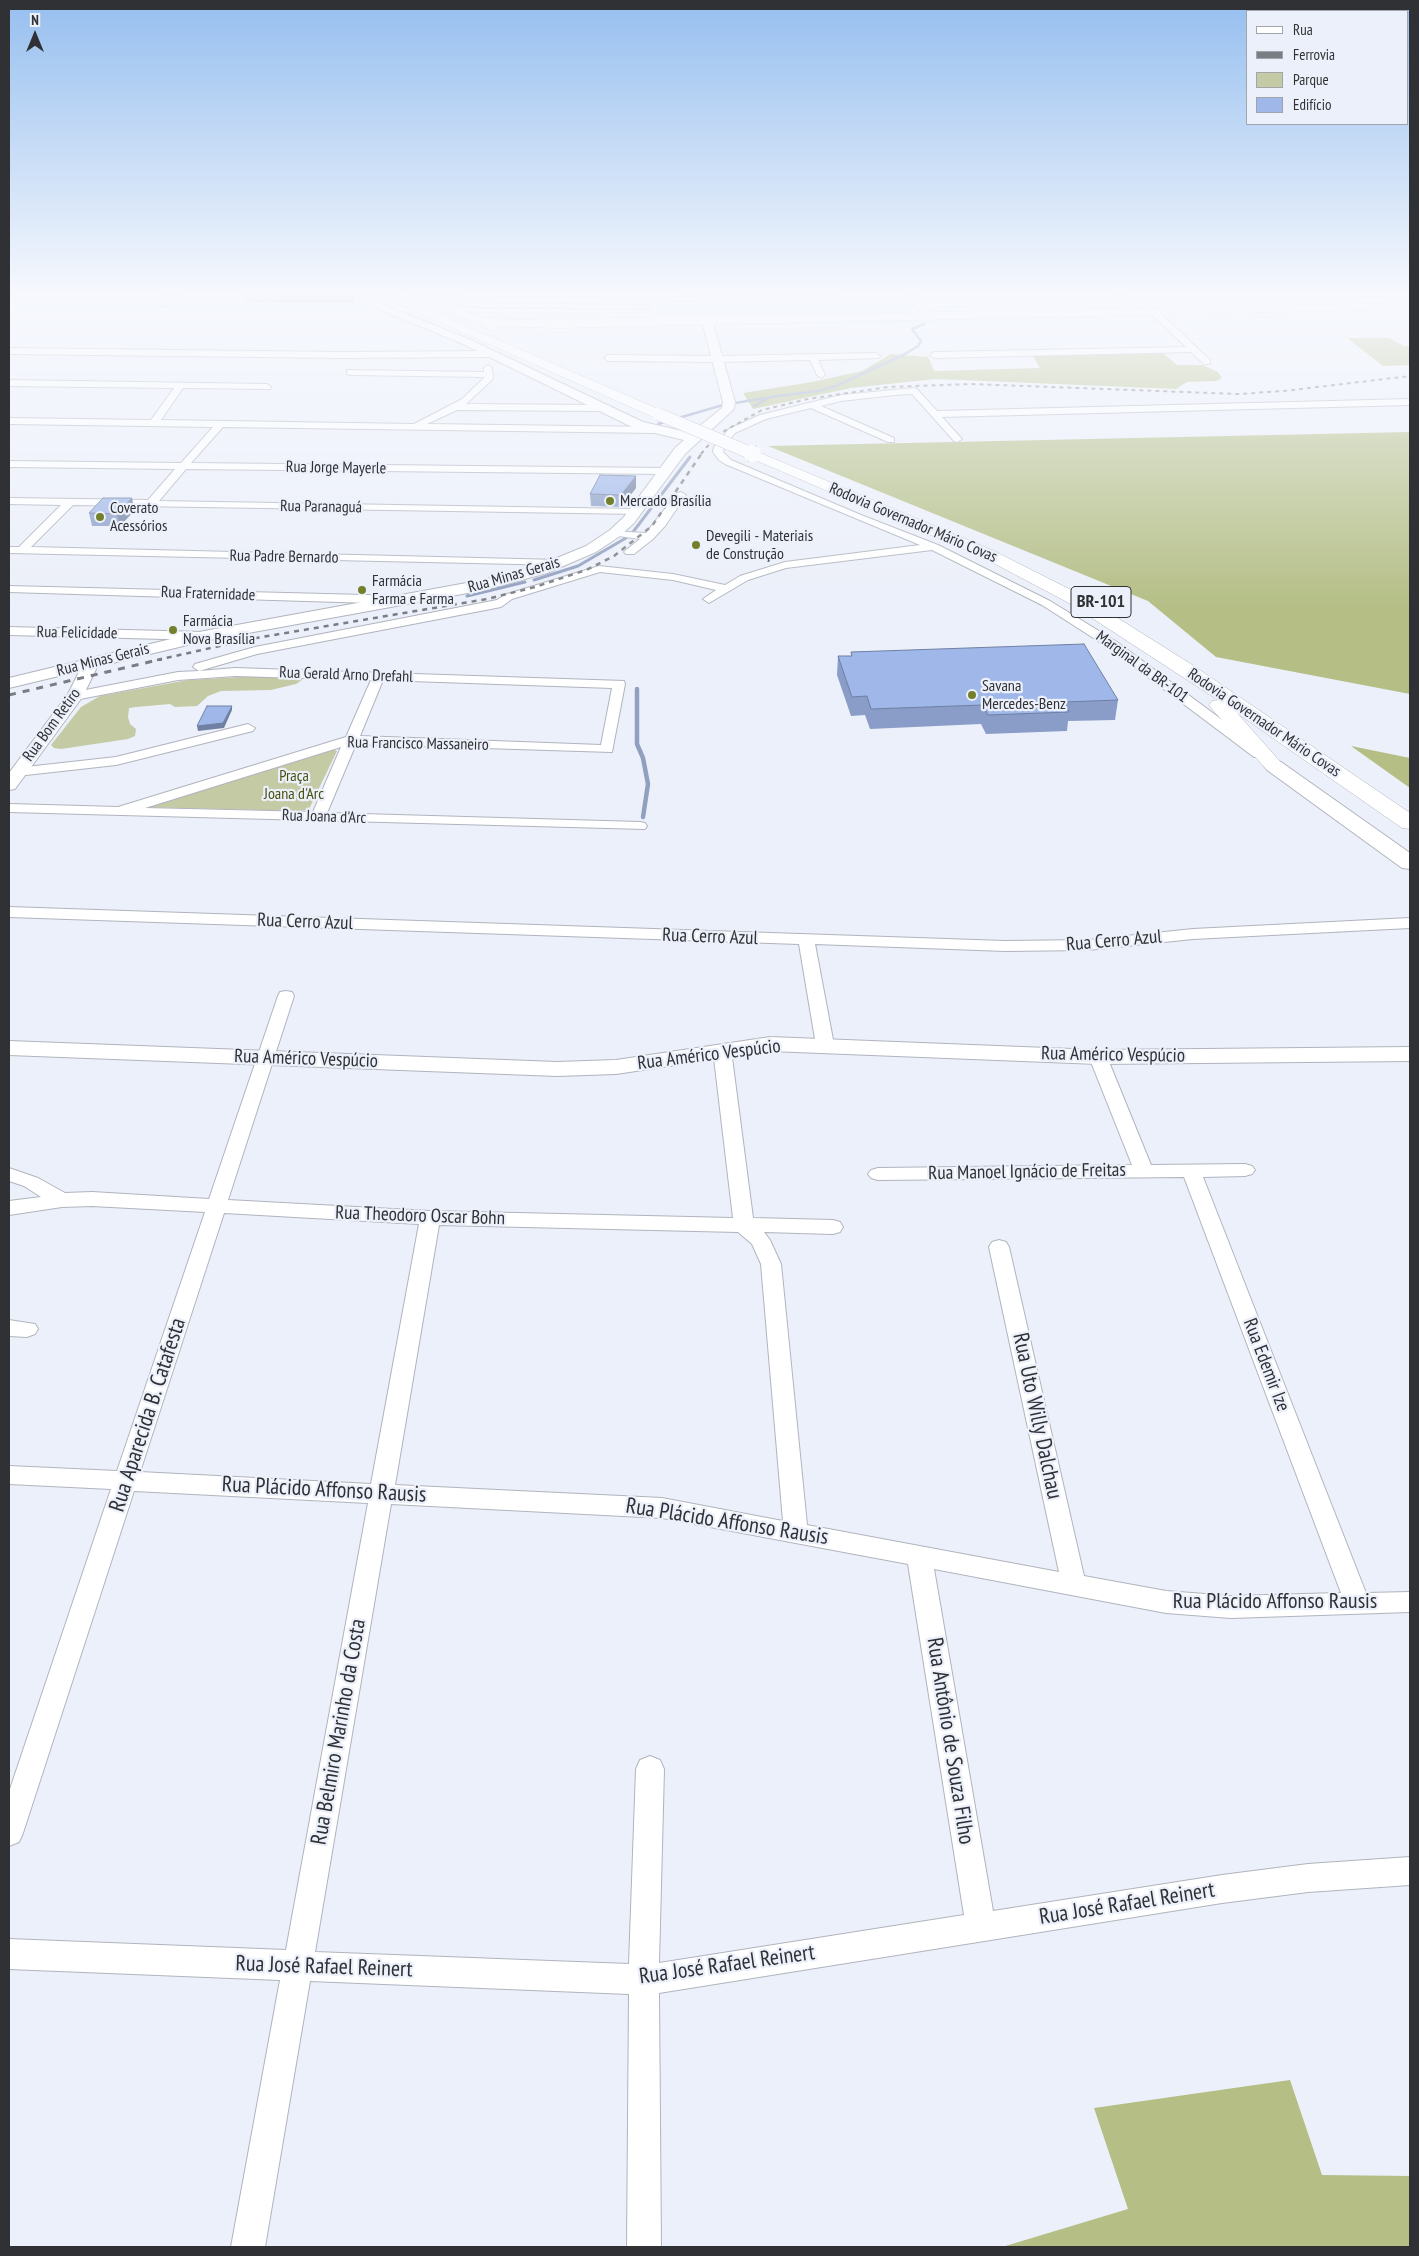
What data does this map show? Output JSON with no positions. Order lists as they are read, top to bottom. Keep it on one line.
{"streets":{"main road":["Rodovia Governador Mário Covas","Rua Minas Gerais","BR-101","Marginal da BR-101"],"street":["Rua Jorge Mayerle","Rua Paranaguá","Rua Padre Bernardo","Rua Fraternidade","Rua Felicidade","Rua Gerald Arno Drefahl","Rua Bom Retiro","Rua Francisco Massaneiro","Rua Joana d'Arc","Rua Cerro Azul","Rua Américo Vespúcio","Rua Manoel Ignácio de Freitas","Rua Theodoro Oscar Bohn","Rua Edemir Ize","Rua Aparecida B. Catafesta","Rua Uto Willy Dalchau","Rua Plácido Affonso Rausis","Rua Belmiro Marinho da Costa","Rua Antônio de Souza Filho","Rua José Rafael Reinert"]},"crossings":[["Rua Jorge Mayerle","Rua Minas Gerais"],["Rua Paranaguá","Rua Minas Gerais"],["Rua Padre Bernardo","Rua Minas Gerais"],["Rua Minas Gerais","Rua Fraternidade"],["Rua Minas Gerais","Rua Felicidade"],["Rua Minas Gerais","Rua Bom Retiro"],["Rua Gerald Arno Drefahl","Rua Bom Retiro"],["Rua Gerald Arno Drefahl","Rua Francisco Massaneiro"],["Rua Francisco Massaneiro","Rua Joana d'Arc"],["Rua Américo Vespúcio","Rua Manoel Ignácio de Freitas"],["Rua Américo Vespúcio","Rua Aparecida B. Catafesta"],["Rua Theodoro Oscar Bohn","Rua Aparecida B. Catafesta"],["Rua Theodoro Oscar Bohn","Rua Belmiro Marinho da Costa"],["Rua Edemir Ize","Rua Plácido Affonso Rausis"],["Rua Aparecida B. Catafesta","Rua Plácido Affonso Rausis"],["Rua Uto Willy Dalchau","Rua Plácido Affonso Rausis"],["Rua Plácido Affonso Rausis","Rua Belmiro Marinho da Costa"],["Rua Plácido Affonso Rausis","Rua Antônio de Souza Filho"],["Rua Belmiro Marinho da Costa","Rua José Rafael Reinert"],["Rua Antônio de Souza Filho","Rua José Rafael Reinert"]],"parks":["Praça Joana d'Arc"],"places":["Mercado Brasília","Coverato Acessórios","Devegili - Materiais de Construção","Farmácia Farma e Farma","Farmácia Nova Brasília","Savana Mercedes-Benz"],"legend":["Rua","Ferrovia","Parque","Edifício"],"north":"top"}
